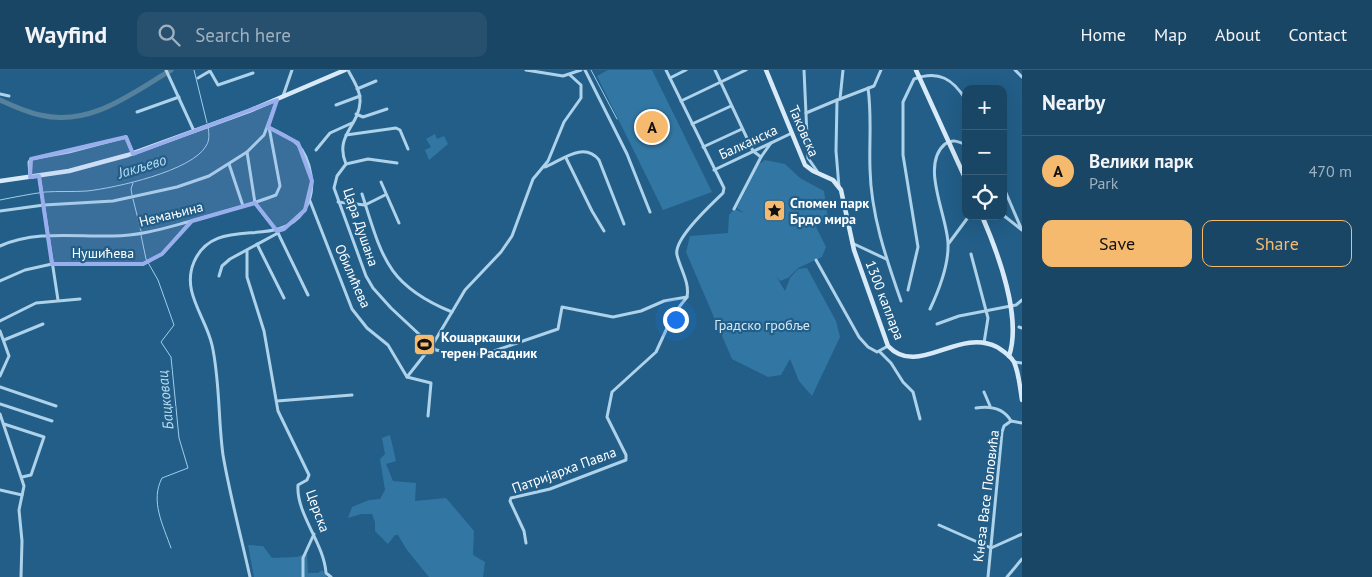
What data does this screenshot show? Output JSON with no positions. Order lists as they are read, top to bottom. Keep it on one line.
{"streets":{"street":["Таковска","Балканска","Немањина","Цара Душана","Нушићева","Обилићева","1300 каплара","Патријарха Павла","Кнеза Васе Поповића","Церска"]},"crossings":[["Таковска","Балканска"],["Таковска","1300 каплара"],["Немањина","Нушићева"],["Цара Душана","Патријарха Павла"]],"water":["Јакљево","Бацковац"],"parks":["Градско гробље"],"places":{"place":["Спомен парк Брдо мира"],"sports":["Кошаркашки терен Расадник"]},"page":{"header":"Wayfind","search":"Search here","nav":["Home","Map","About","Contact"],"heading":"Nearby","map_buttons":["+","−"],"pins":"A","list":[{"mark":"A","name":"Велики парк","note":"Park","value":"470 m"}],"buttons":["Save","Share"]}}
